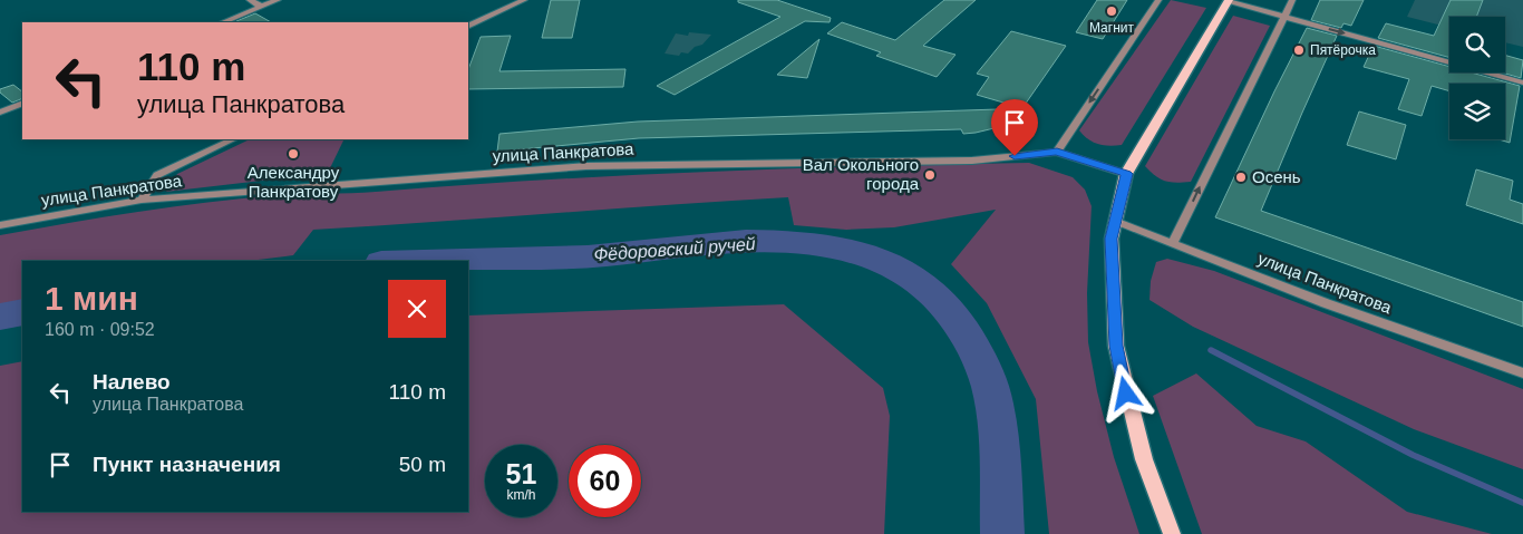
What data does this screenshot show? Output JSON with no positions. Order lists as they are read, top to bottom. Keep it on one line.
{"streets":{"street":["улица Панкратова"]},"water":["Фёдоровский ручей"],"places":["Магнит","Пятёрочка","Александру Панкратову","Вал Окольного города","Осень"],"page":{"turn":["110 m","улица Панкратова"],"heading":["1 мин","160 m · 09:52"],"list":[{"name":"Налево","note":"улица Панкратова","value":"110 m"},{"name":"Пункт назначения","value":"50 m"}],"speed":"51 km/h","limit":"60"}}
